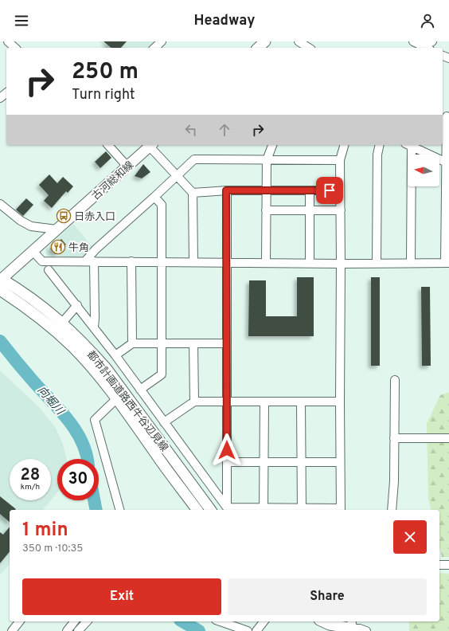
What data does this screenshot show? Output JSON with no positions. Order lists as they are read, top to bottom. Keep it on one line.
{"streets":{"main road":["古河総和線","都市計画道路西牛谷辺見線"]},"crossings":[["古河総和線","都市計画道路西牛谷辺見線"]],"water":["向堀川"],"places":{"bus stop":["日赤入口"],"restaurant":["牛角"]},"north":"left","page":{"header":"Headway","turn":["250 m","Turn right"],"speed":"28 km/h","limit":"30","heading":["1 min","350 m · 10:35"],"buttons":["Exit","Share"]}}
